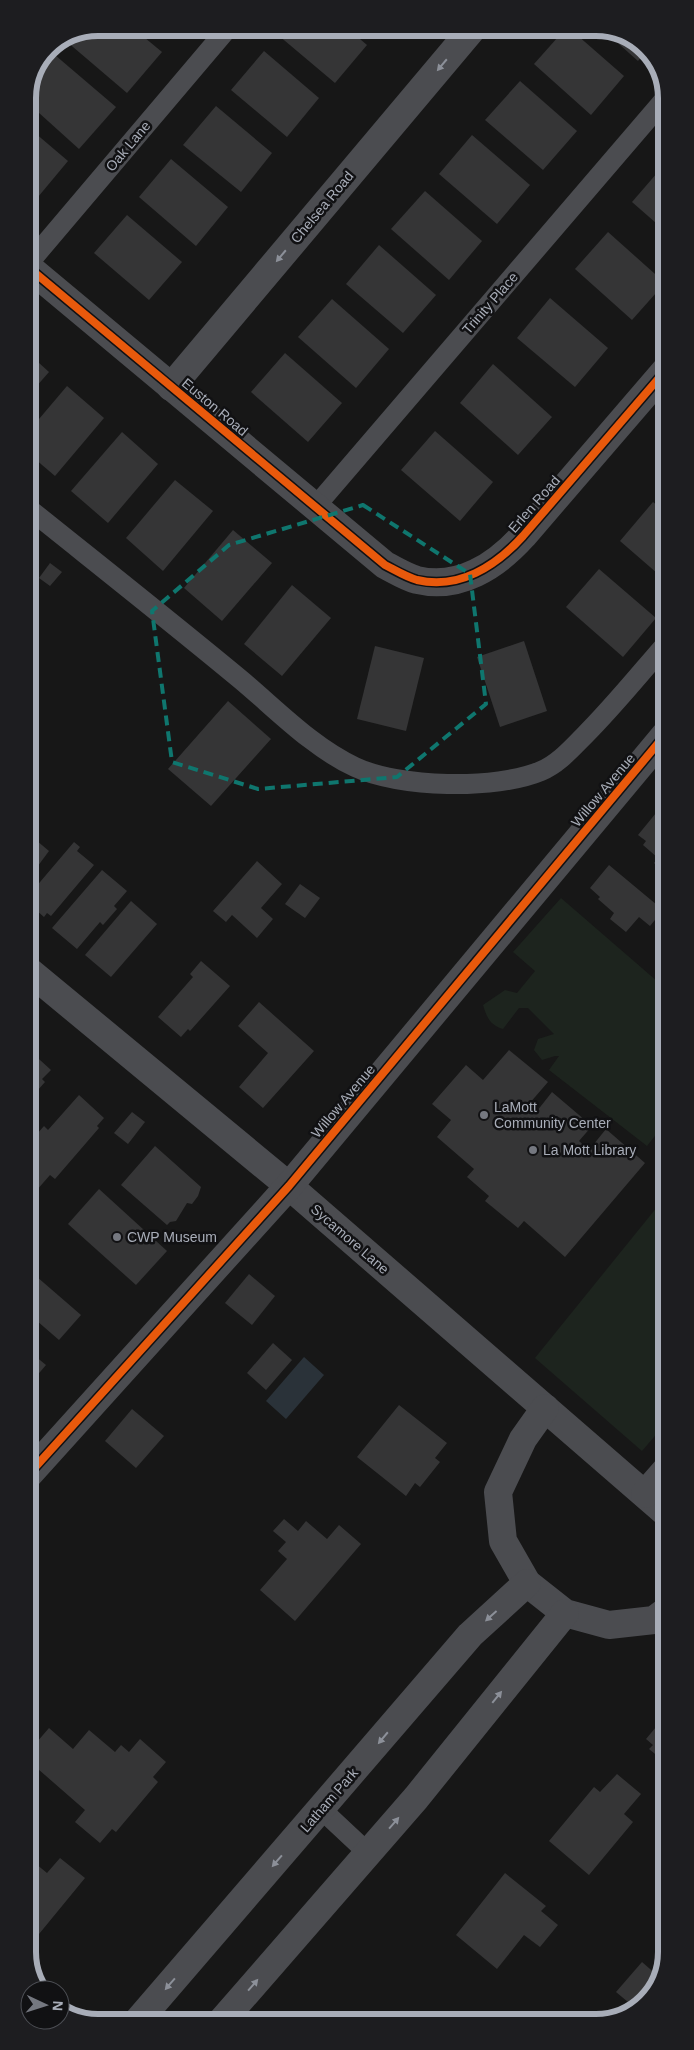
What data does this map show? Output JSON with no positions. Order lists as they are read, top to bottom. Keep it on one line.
{"streets":{"street":["Chelsea Road","Euston Road","Erlen Road","Willow Avenue","Sycamore Lane","Latham Park"],"lane":["Oak Lane","Trinity Place"]},"crossings":[["Chelsea Road","Euston Road"],["Trinity Place","Euston Road"],["Euston Road","Erlen Road"],["Willow Avenue","Sycamore Lane"]],"one_way":["Chelsea Road"],"places":["LaMott Community Center","La Mott Library","CWP Museum"],"north":"right"}
